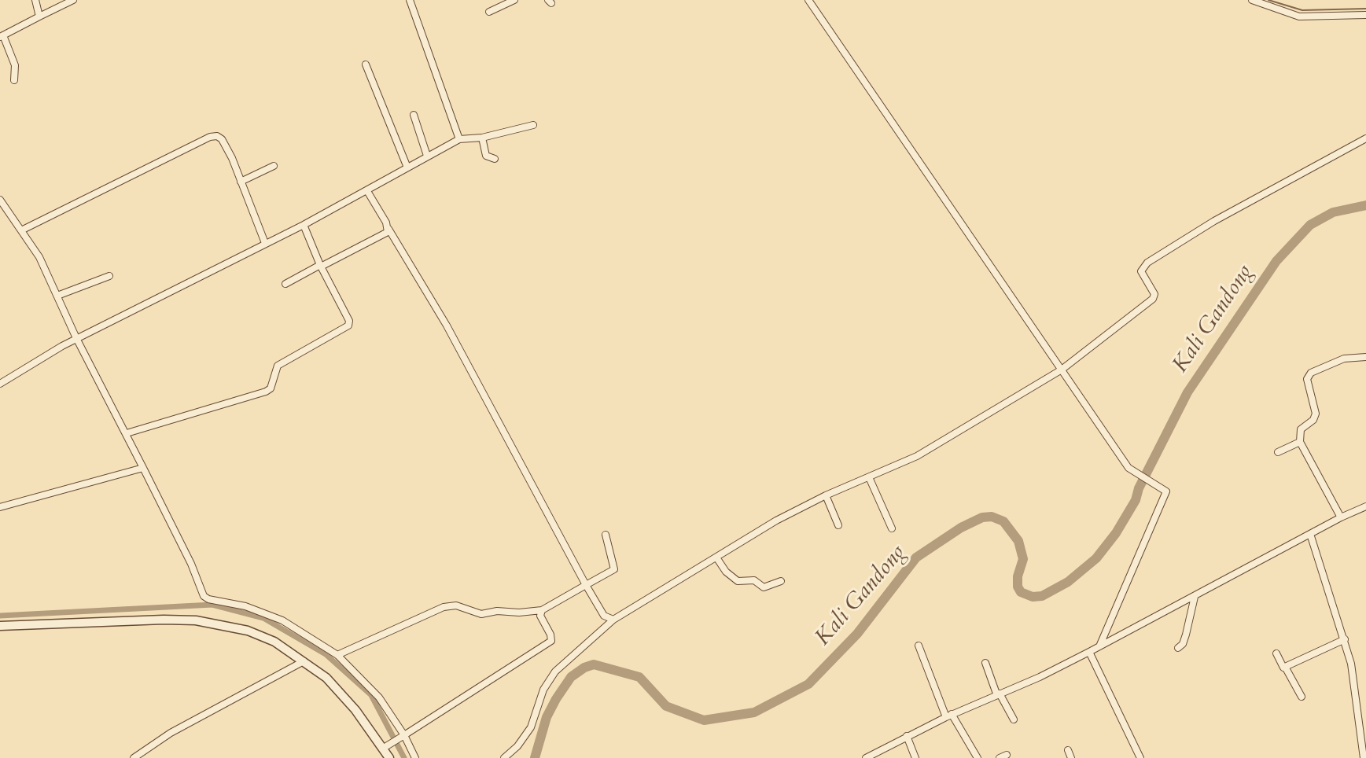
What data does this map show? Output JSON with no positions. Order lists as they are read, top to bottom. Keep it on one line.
{"water":["Kali Gandong"]}
